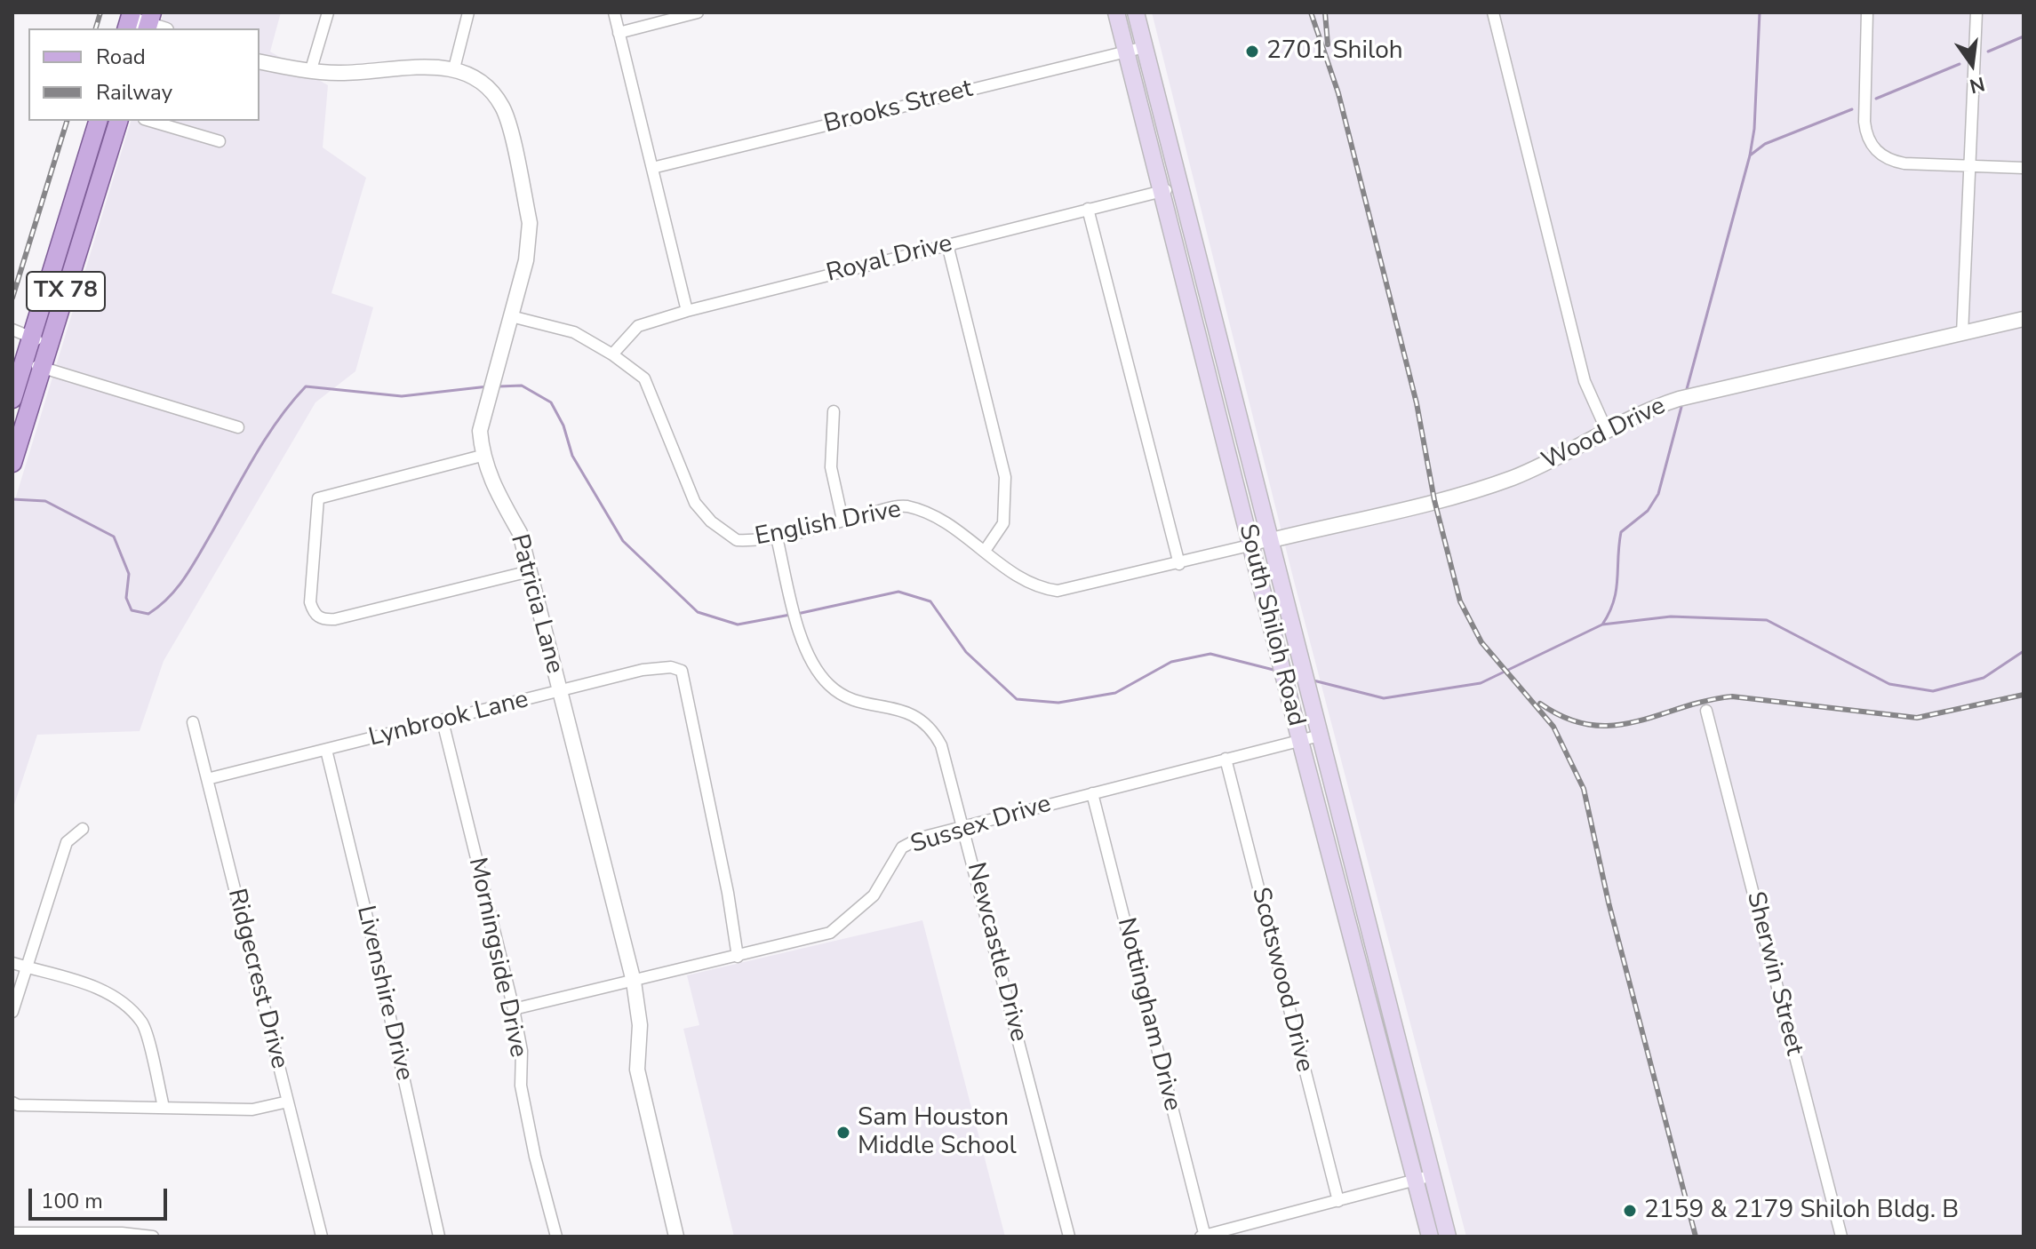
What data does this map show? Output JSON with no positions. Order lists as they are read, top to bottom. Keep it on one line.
{"streets":{"main road":["TX 78","South Shiloh Road"],"street":["Brooks Street","Royal Drive","Wood Drive","English Drive","Patricia Lane","Lynbrook Lane","Sussex Drive","Newcastle Drive","Morningside Drive","Sherwin Street","Ridgecrest Drive","Scotswood Drive","Livenshire Drive","Nottingham Drive"]},"crossings":[["Brooks Street","South Shiloh Road"],["Royal Drive","English Drive"],["Royal Drive","South Shiloh Road"],["Wood Drive","English Drive"],["Wood Drive","South Shiloh Road"],["English Drive","Patricia Lane"],["English Drive","South Shiloh Road"],["English Drive","Newcastle Drive"],["Patricia Lane","Lynbrook Lane"],["Patricia Lane","Sussex Drive"],["South Shiloh Road","Sussex Drive"],["Lynbrook Lane","Sussex Drive"],["Lynbrook Lane","Morningside Drive"],["Lynbrook Lane","Ridgecrest Drive"],["Lynbrook Lane","Livenshire Drive"],["Sussex Drive","Newcastle Drive"],["Sussex Drive","Morningside Drive"],["Sussex Drive","Scotswood Drive"],["Sussex Drive","Nottingham Drive"]],"places":["2701 Shiloh","Sam Houston Middle School","2159 & 2179 Shiloh Bldg. B"],"legend":["Road","Railway"],"scale_bar":"100 m","north":"bottom"}
